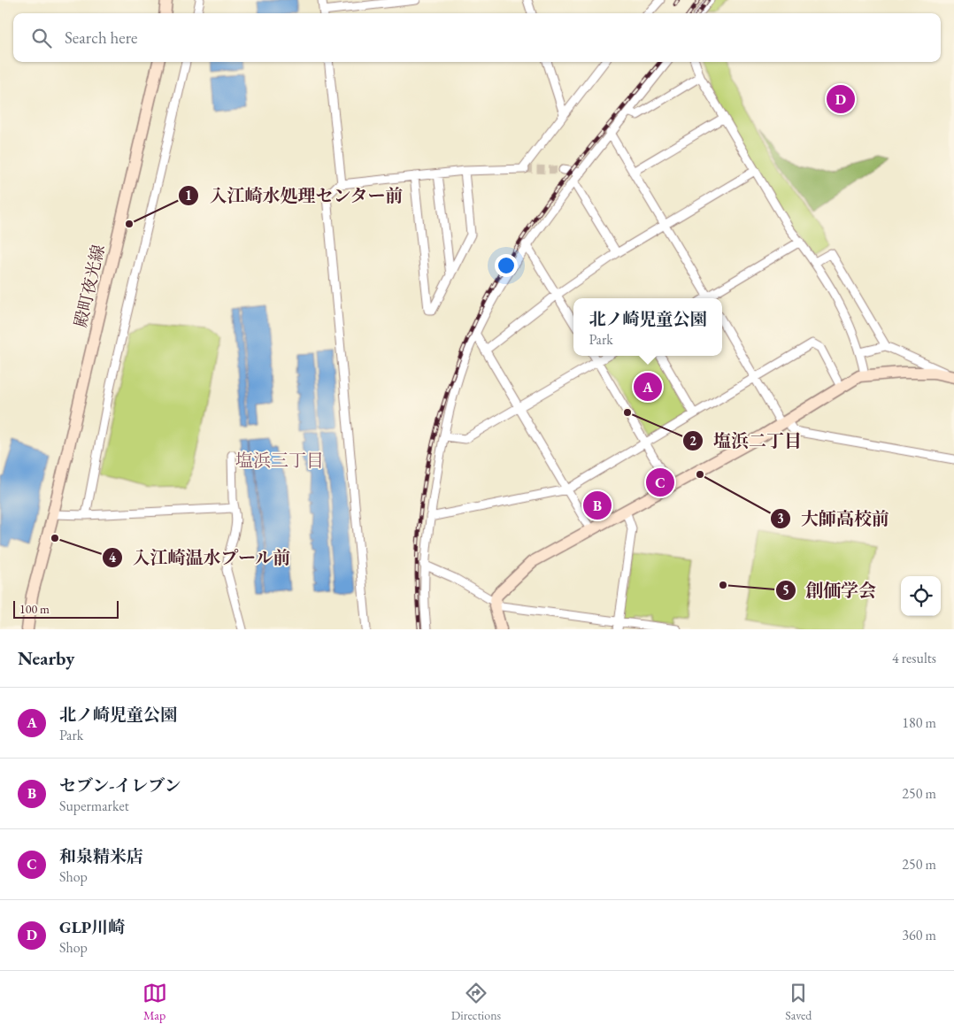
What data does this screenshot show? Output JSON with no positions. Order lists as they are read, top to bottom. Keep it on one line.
{"streets":{"street":["殿町夜光線"]},"districts":["塩浜三丁目"],"places":["入江崎水処理センター前","塩浜二丁目","大師高校前","入江崎温水プール前","創価学会"],"scale_bar":"100 m","page":{"search":"Search here","pins":["D","A","C","B"],"popup":["北ノ崎児童公園","Park"],"scale":"100 m","heading":["Nearby","4 results"],"list":[{"mark":"A","name":"北ノ崎児童公園","note":"Park","value":"180 m"},{"mark":"B","name":"セブン-イレブン","note":"Supermarket","value":"250 m"},{"mark":"C","name":"和泉精米店","note":"Shop","value":"250 m"},{"mark":"D","name":"GLP川崎","note":"Shop","value":"360 m"}],"nav":["Map","Directions","Saved"]}}
